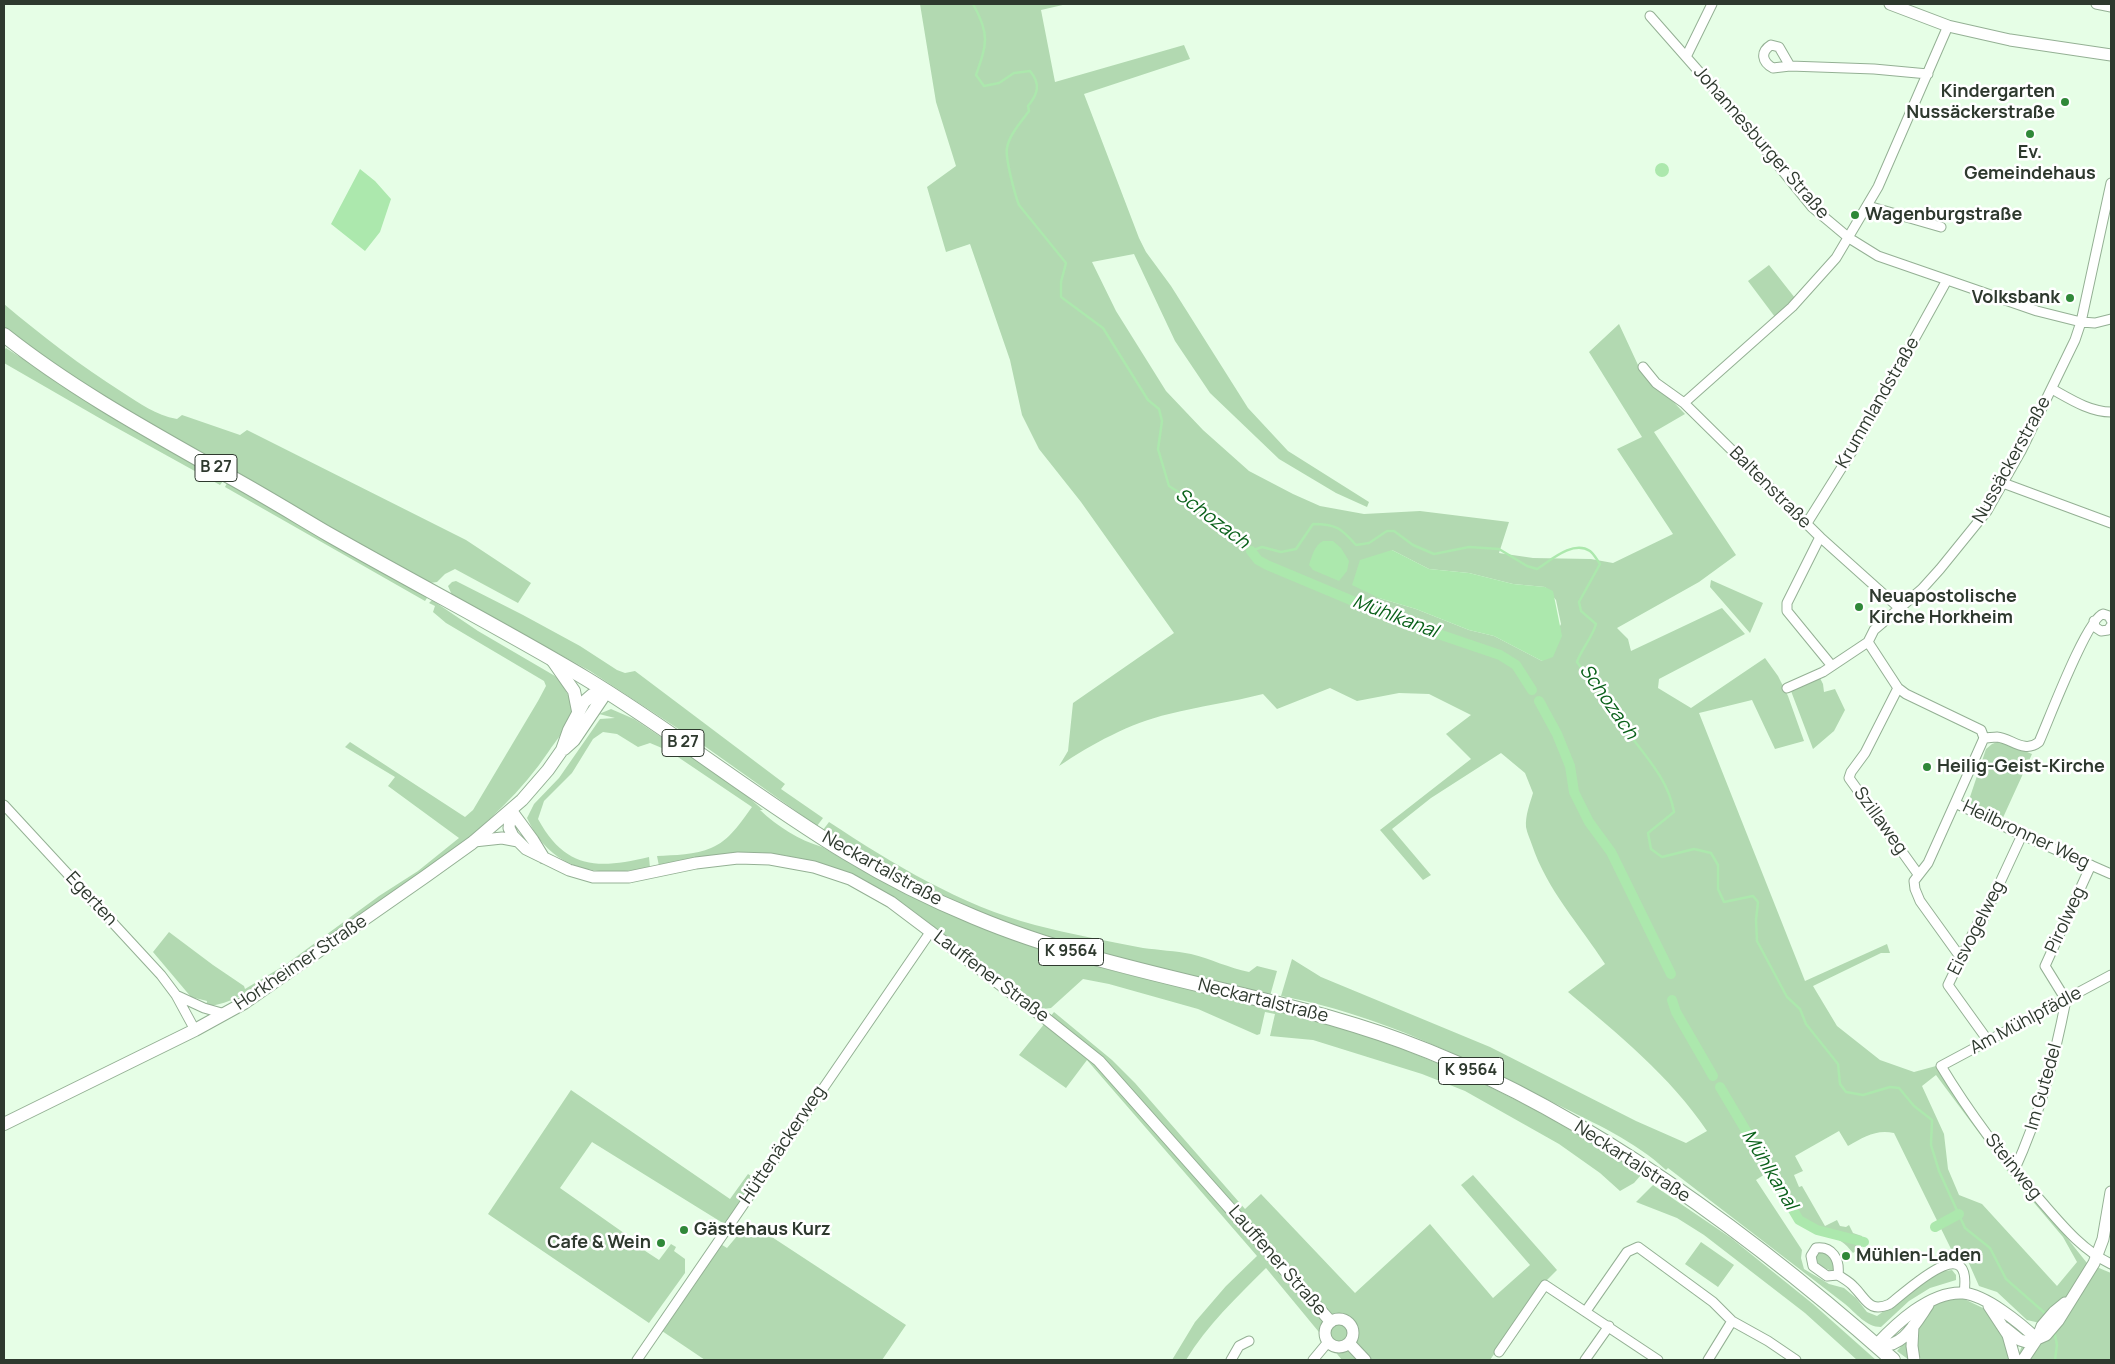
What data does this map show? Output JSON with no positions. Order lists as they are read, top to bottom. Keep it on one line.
{"streets":{"main road":["B 27","Neckartalstraße","K 9564","Horkheimer Straße"],"street":["Johannesburger Straße","Krummlandstraße","Nussäckerstraße","Baltenstraße","Szillaweg","Heilbronner Weg","Egerten","Pirolweg","Eisvogelweg","Lauffener Straße","Am Mühlpfädle","Im Gutedel","Hüttenäckerweg","Steinweg"]},"crossings":[["Johannesburger Straße","Krummlandstraße"],["Johannesburger Straße","Nussäckerstraße"],["Krummlandstraße","Baltenstraße"],["Nussäckerstraße","Baltenstraße"],["B 27","Neckartalstraße"],["B 27","Horkheimer Straße"],["Heilbronner Weg","Pirolweg"],["Heilbronner Weg","Eisvogelweg"],["Neckartalstraße","Horkheimer Straße"],["Egerten","Horkheimer Straße"],["Pirolweg","Am Mühlpfädle"],["Pirolweg","Im Gutedel"],["Eisvogelweg","Am Mühlpfädle"],["Lauffener Straße","Hüttenäckerweg"],["Am Mühlpfädle","Im Gutedel"],["Am Mühlpfädle","Steinweg"],["Im Gutedel","Steinweg"]],"water":["Schozach","Mühlkanal"],"places":["Kindergarten Nussäckerstraße","Ev. Gemeindehaus","Wagenburgstraße","Volksbank","Neuapostolische Kirche Horkheim","Heilig-Geist-Kirche","Gästehaus Kurz","Cafe & Wein","Mühlen-Laden"]}
